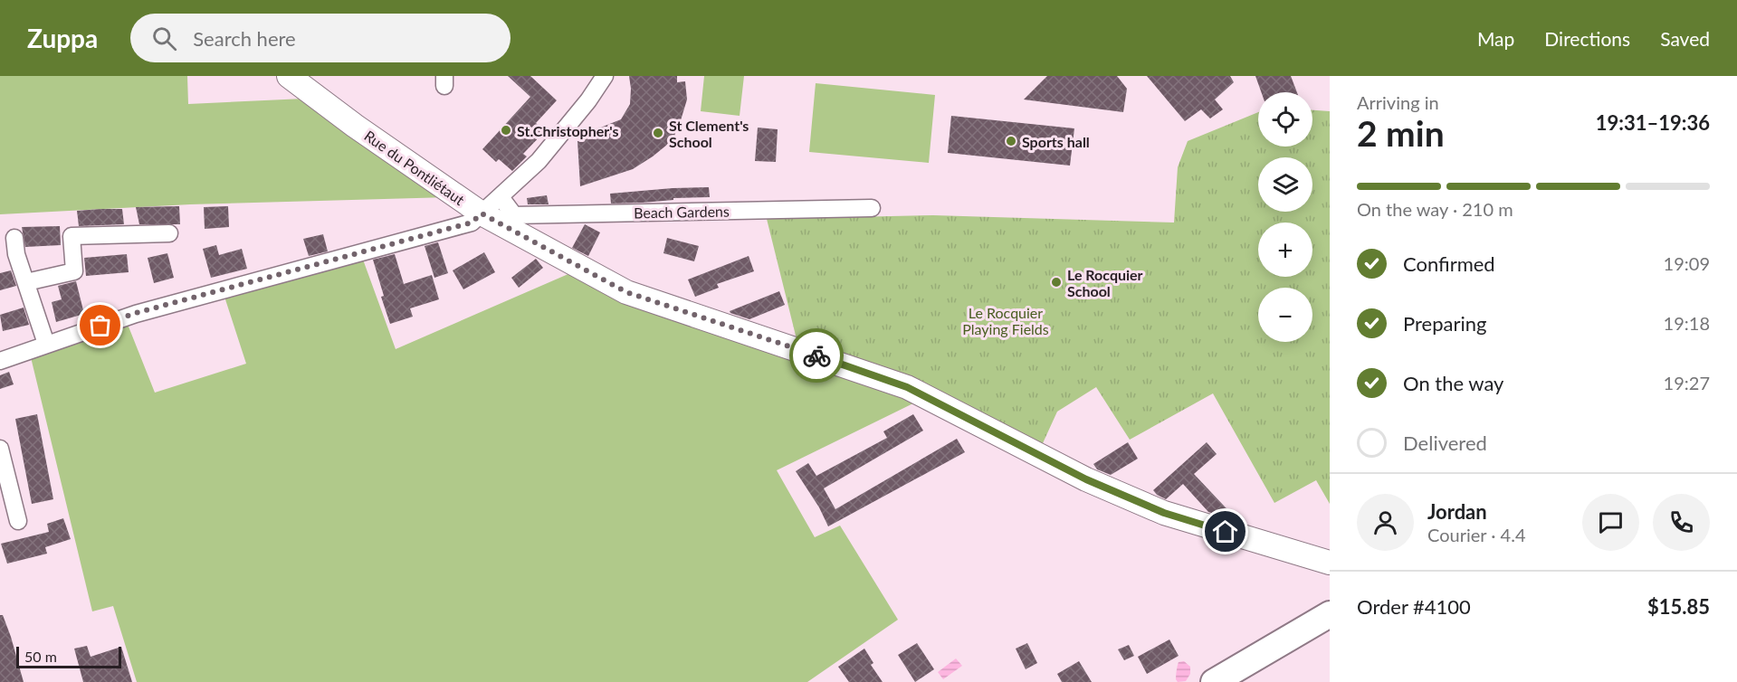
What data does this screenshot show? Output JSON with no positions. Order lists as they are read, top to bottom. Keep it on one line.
{"streets":{"main road":["Rue du Pontliétaut"],"street":["Beach Gardens"]},"parks":["Le Rocquier Playing Fields"],"places":["St.Christopher's","St Clement's School","Sports hall","Le Rocquier School"],"scale_bar":"50 m","page":{"header":"Zuppa","search":"Search here","nav":["Map","Directions","Saved"],"heading":["2 min","Arriving in","19:31–19:36"],"panel":["Jordan","Courier · 4.4","Order #4100","$15.85"],"map_buttons":["+","−"],"bar":"On the way · 210 m","list":[["Confirmed","19:09"],["Preparing","19:18"],["On the way","19:27"],"Delivered"],"scale":"50 m"}}
